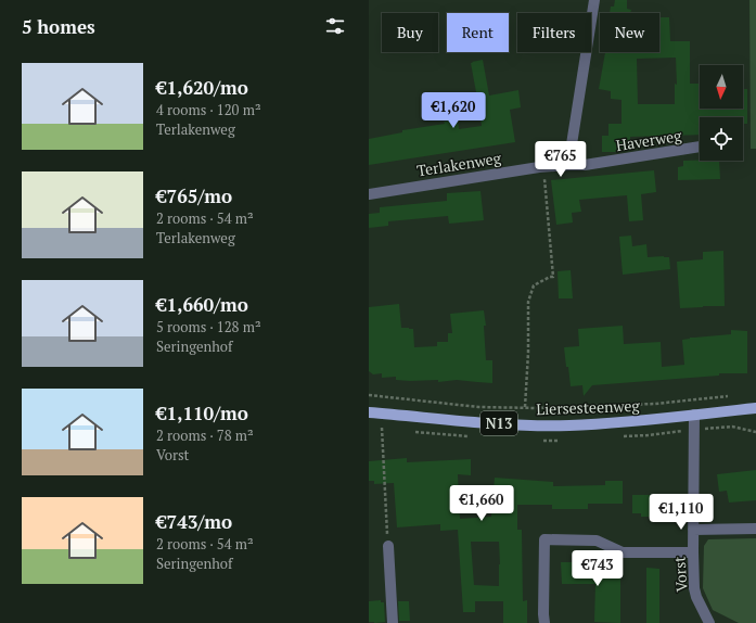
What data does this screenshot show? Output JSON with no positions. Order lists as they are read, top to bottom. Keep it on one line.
{"streets":{"main road":["Liersesteenweg","N13"],"street":["Haverweg","Terlakenweg","Vorst"]},"crossings":[["Haverweg","Terlakenweg"],["Liersesteenweg","Vorst"]],"north":"bottom","page":{"heading":"5 homes","chip":["Buy","Rent","Filters","New"],"list":[{"name":"€1,620/mo","note":"4 rooms · 120 m² · Terlakenweg"},{"name":"€765/mo","note":"2 rooms · 54 m² · Terlakenweg"},{"name":"€1,660/mo","note":"5 rooms · 128 m² · Seringenhof"},{"name":"€1,110/mo","note":"2 rooms · 78 m² · Vorst"},{"name":"€743/mo","note":"2 rooms · 54 m² · Seringenhof"}],"price":["€1,620","€765","€1,660","€1,110","€743"]}}
